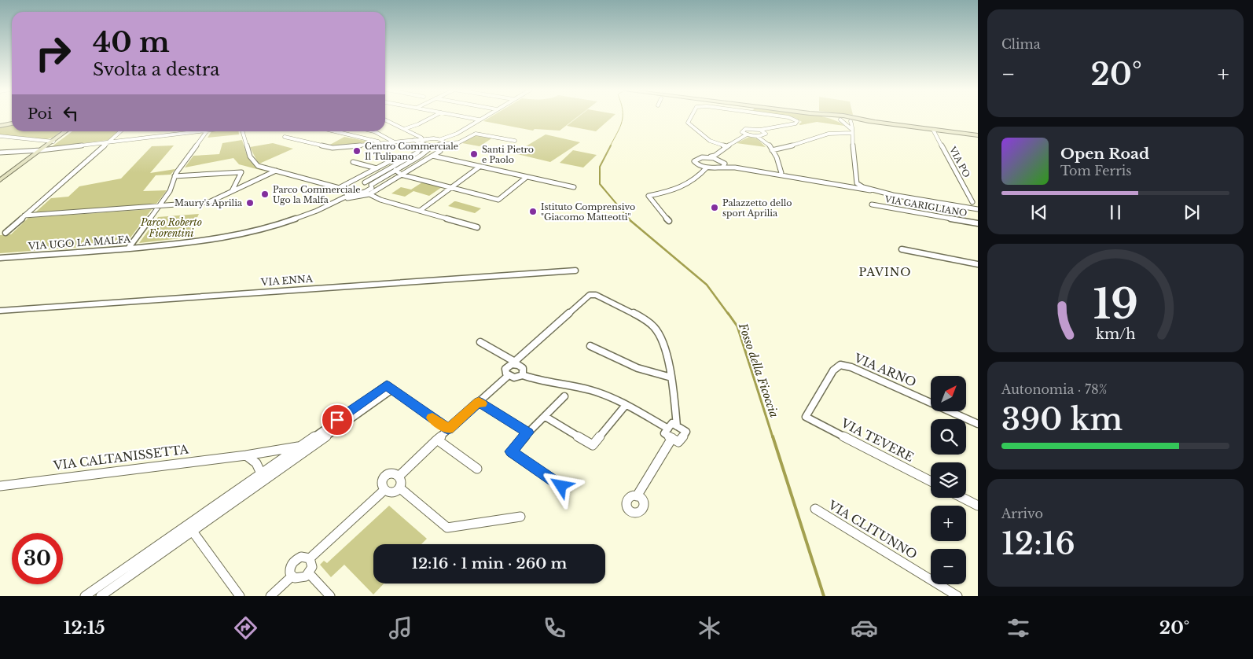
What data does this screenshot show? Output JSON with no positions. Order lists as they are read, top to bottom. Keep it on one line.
{"streets":{"street":["VIA PO","VIA GARIGLIANO","VIA UGO LA MALFA","VIA ENNA","VIA ARNO","VIA TEVERE","VIA CALTANISSETTA","VIA CLITUNNO"]},"crossings":[["VIA ARNO","VIA TEVERE"]],"districts":["PAVINO"],"water":["Fosso della Ficoccia"],"parks":["Parco Roberto Fiorentini"],"places":["Centro Commerciale Il Tulipano","Santi Pietro e Paolo","Parco Commerciale Ugo la Malfa","Maury's Aprilia","Palazzetto dello sport Aprilia","Istituto Comprensivo \"Giacomo Matteotti\""],"north":"top right","page":{"tile":["Clima",["Autonomia · 78%","390 km"],["Arrivo","12:16"]],"turn":["40 m","Svolta a destra"],"heat":["−","20°","+"],"then":"Poi","song":["Open Road","Tom Ferris"],"map_buttons":["+","−"],"limit":"30","trip":"12:16 · 1 min · 260 m","tabs":["12:15","20°"],"gauge":["19","km/h"]}}
